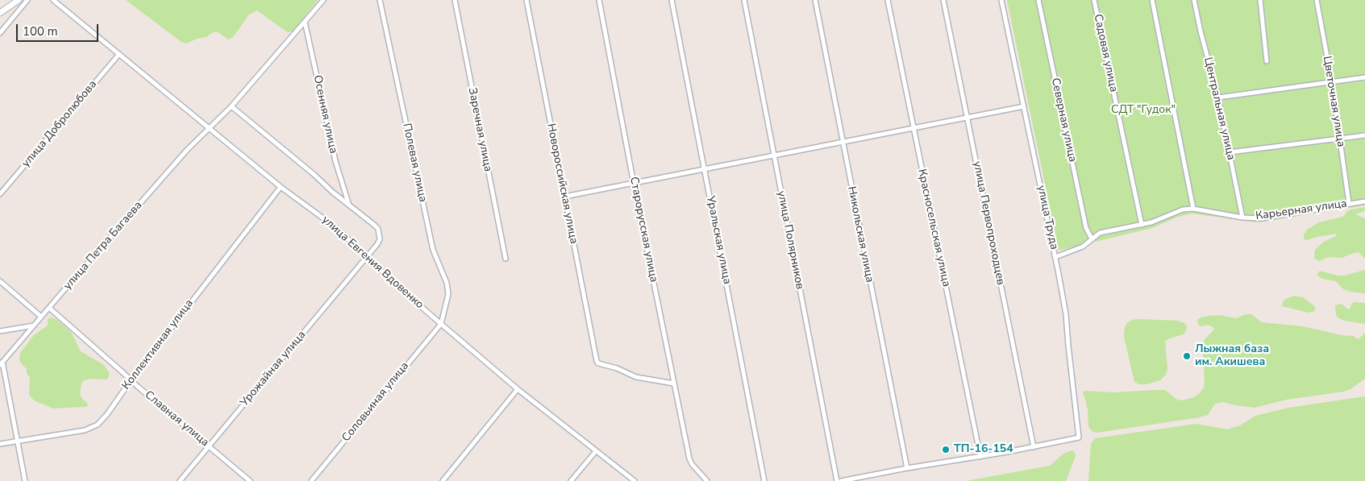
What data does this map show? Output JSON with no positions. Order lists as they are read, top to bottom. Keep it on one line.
{"streets":{"street":["Садовая улица","Цветочная улица","Центральная улица","Осенняя улица","Северная улица","улица Добролюбова","Заречная улица","Полевая улица","Новороссийская улица","Карьерная улица","улица Труда","улица Первопроходцев","Красносельская улица","Старорусская улица","Никольская улица","Уральская улица","улица Полярников","улица Петра Багаева","улица Евгения Вдовенко","Коллективная улица","Урожайная улица","Соловьиная улица","Славная улица"]},"crossings":[["Садовая улица","Карьерная улица"],["Цветочная улица","Карьерная улица"],["Центральная улица","Карьерная улица"],["Осенняя улица","улица Петра Багаева"],["Осенняя улица","Урожайная улица"],["Северная улица","Карьерная улица"],["улица Добролюбова","улица Евгения Вдовенко"],["Полевая улица","улица Евгения Вдовенко"],["Полевая улица","Соловьиная улица"],["Новороссийская улица","Старорусская улица"],["Карьерная улица","улица Труда"],["улица Труда","улица Первопроходцев"],["улица Петра Багаева","улица Евгения Вдовенко"],["улица Петра Багаева","Славная улица"],["улица Евгения Вдовенко","Коллективная улица"],["улица Евгения Вдовенко","Урожайная улица"],["улица Евгения Вдовенко","Соловьиная улица"],["Коллективная улица","Славная улица"],["Урожайная улица","Славная улица"]],"parks":["СДТ \"Гудок\""],"places":["Лыжная база им. Акишева","ТП-16-154"],"scale_bar":"100 m"}
